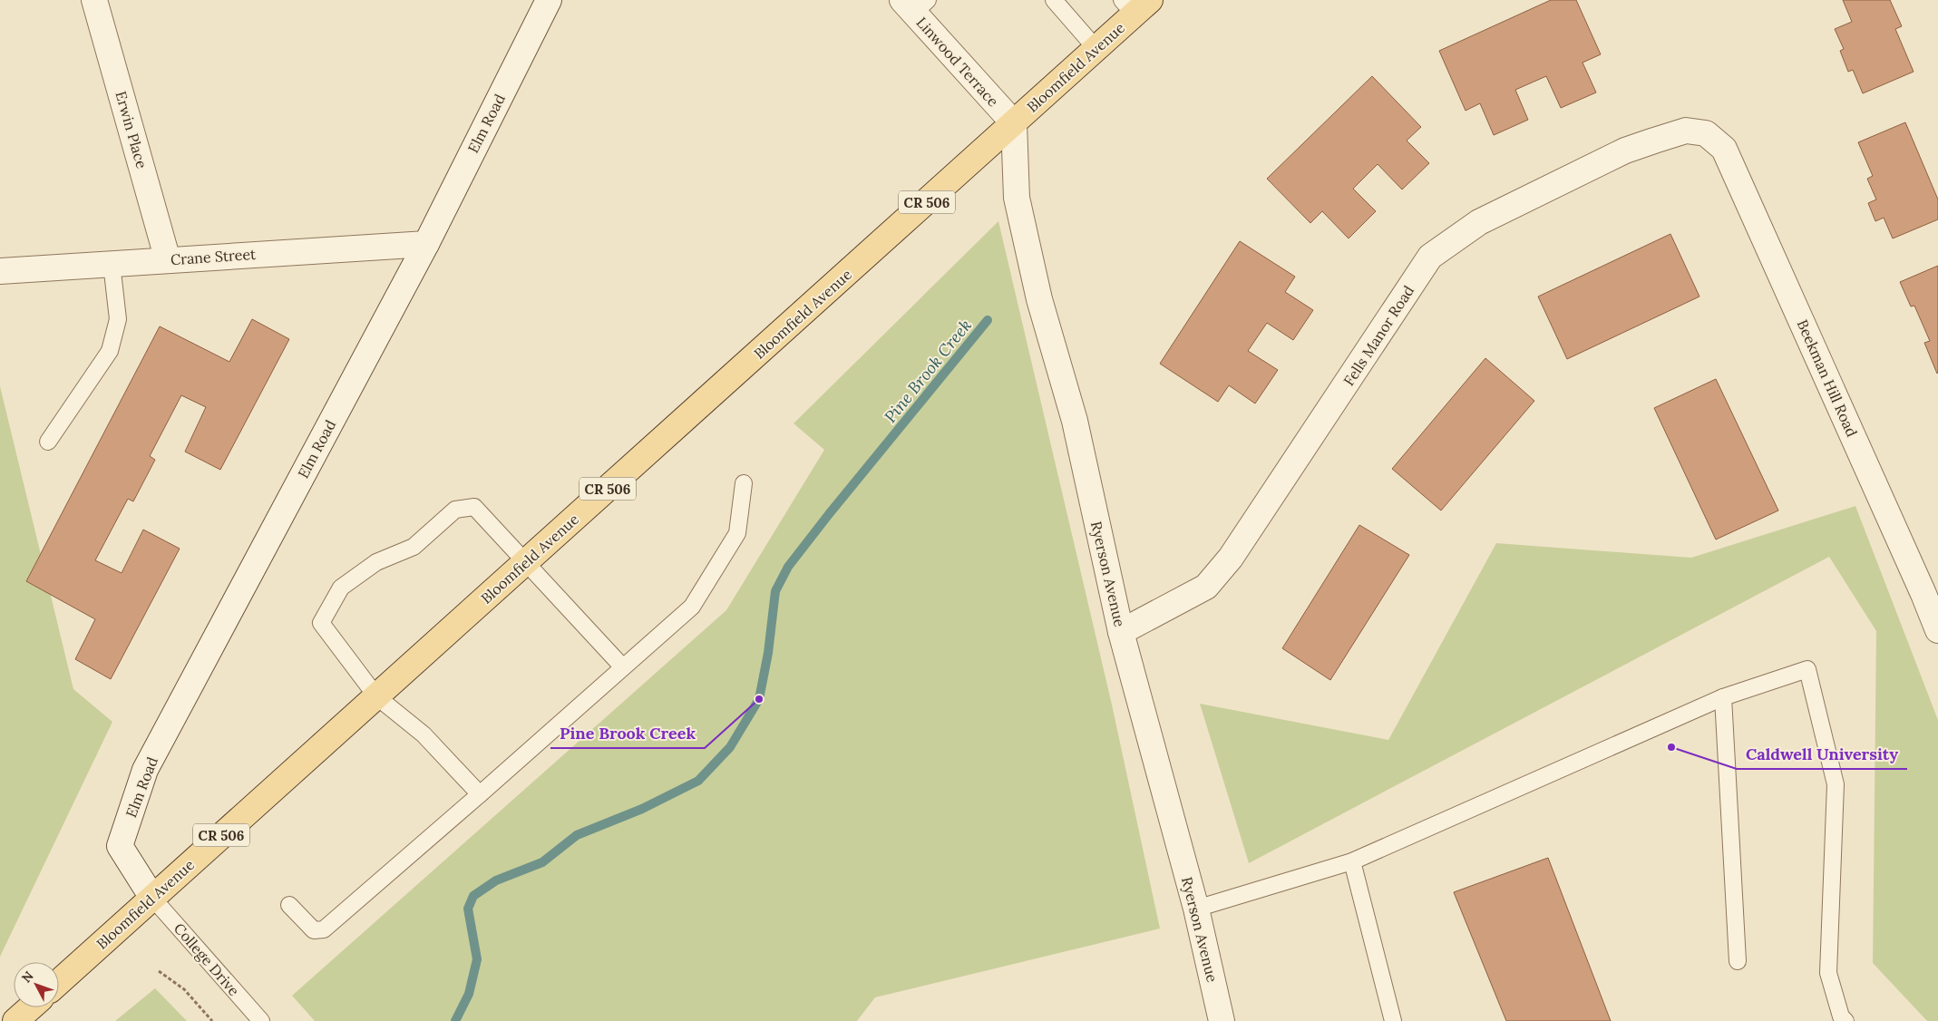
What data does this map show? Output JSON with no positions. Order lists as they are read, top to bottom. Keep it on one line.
{"streets":{"main road":["Bloomfield Avenue","CR 506"],"street":["Linwood Terrace","Elm Road","Erwin Place","Crane Street","Fells Manor Road","Beekman Hill Road","Ryerson Avenue"],"lane":["College Drive"]},"crossings":[["Linwood Terrace","Bloomfield Avenue"],["Linwood Terrace","Ryerson Avenue"],["Bloomfield Avenue","Elm Road"],["Bloomfield Avenue","Ryerson Avenue"],["Bloomfield Avenue","College Drive"],["Elm Road","Crane Street"],["Elm Road","College Drive"],["Erwin Place","Crane Street"],["Fells Manor Road","Beekman Hill Road"],["Fells Manor Road","Ryerson Avenue"]],"water":["Pine Brook Creek"],"places":["Pine Brook Creek","Caldwell University"],"north":"top left"}
